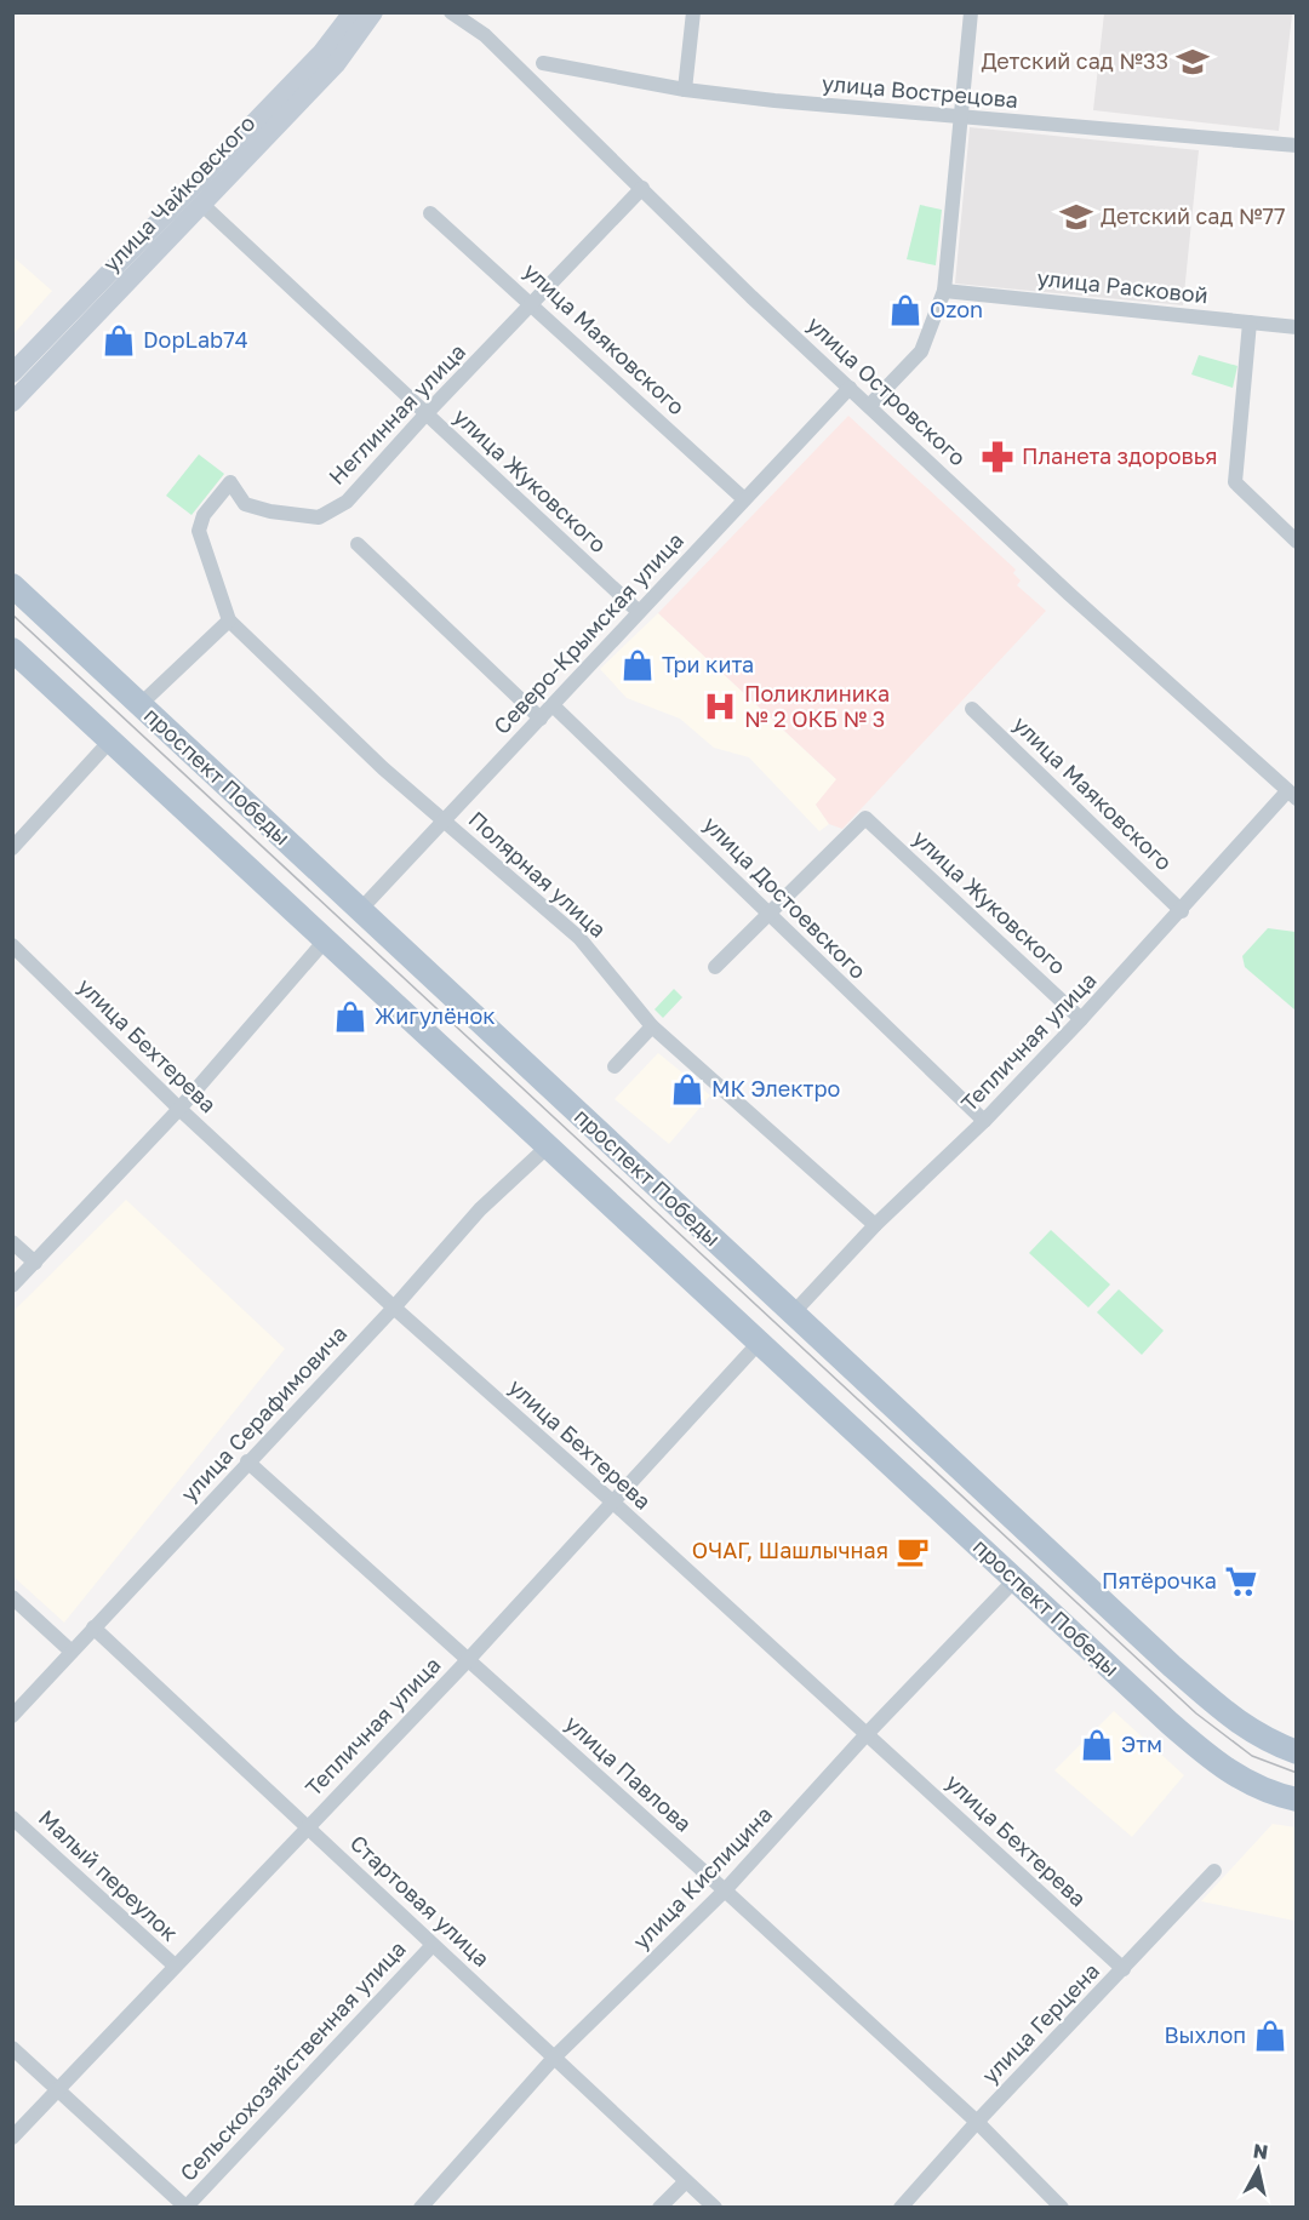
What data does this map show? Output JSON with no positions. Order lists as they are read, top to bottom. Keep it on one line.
{"streets":{"main road":["улица Чайковского","проспект Победы"],"street":["улица Вострецова","улица Расковой","улица Маяковского","улица Островского","Неглинная улица","улица Жуковского","Северо-Крымская улица","Полярная улица","улица Достоевского","Тепличная улица","улица Бехтерева","улица Серафимовича","улица Павлова","Малый переулок","улица Кислицина","Стартовая улица","улица Герцена","Сельскохозяйственная улица"]},"crossings":[["улица Чайковского","улица Жуковского"],["улица Маяковского","Неглинная улица"],["улица Маяковского","Северо-Крымская улица"],["улица Маяковского","Тепличная улица"],["улица Островского","Неглинная улица"],["улица Островского","Северо-Крымская улица"],["улица Островского","Тепличная улица"],["Неглинная улица","улица Жуковского"],["Неглинная улица","Полярная улица"],["улица Жуковского","Северо-Крымская улица"],["улица Жуковского","улица Достоевского"],["улица Жуковского","Тепличная улица"],["Северо-Крымская улица","проспект Победы"],["Северо-Крымская улица","Полярная улица"],["Северо-Крымская улица","улица Достоевского"],["проспект Победы","Тепличная улица"],["проспект Победы","улица Серафимовича"],["проспект Победы","улица Кислицина"],["Полярная улица","Тепличная улица"],["улица Достоевского","Тепличная улица"],["Тепличная улица","улица Бехтерева"],["Тепличная улица","улица Павлова"],["Тепличная улица","Малый переулок"],["Тепличная улица","Стартовая улица"],["улица Бехтерева","улица Серафимовича"],["улица Бехтерева","улица Кислицина"],["улица Бехтерева","улица Герцена"],["улица Серафимовича","улица Павлова"],["улица Серафимовича","Стартовая улица"],["улица Павлова","улица Кислицина"],["улица Павлова","улица Герцена"],["улица Кислицина","Стартовая улица"],["Стартовая улица","Сельскохозяйственная улица"]],"places":{"school or university":["Детский сад №33","Детский сад №77"],"shop":["Ozon","DopLab74","Три кита","Жигулёнок","МК Электро","Этм","Выхлоп"],"pharmacy":["Планета здоровья"],"hospital":["Поликлиника № 2 ОКБ № 3"],"cafe":["ОЧАГ, Шашлычная"],"supermarket":["Пятёрочка"]},"north":"top"}
